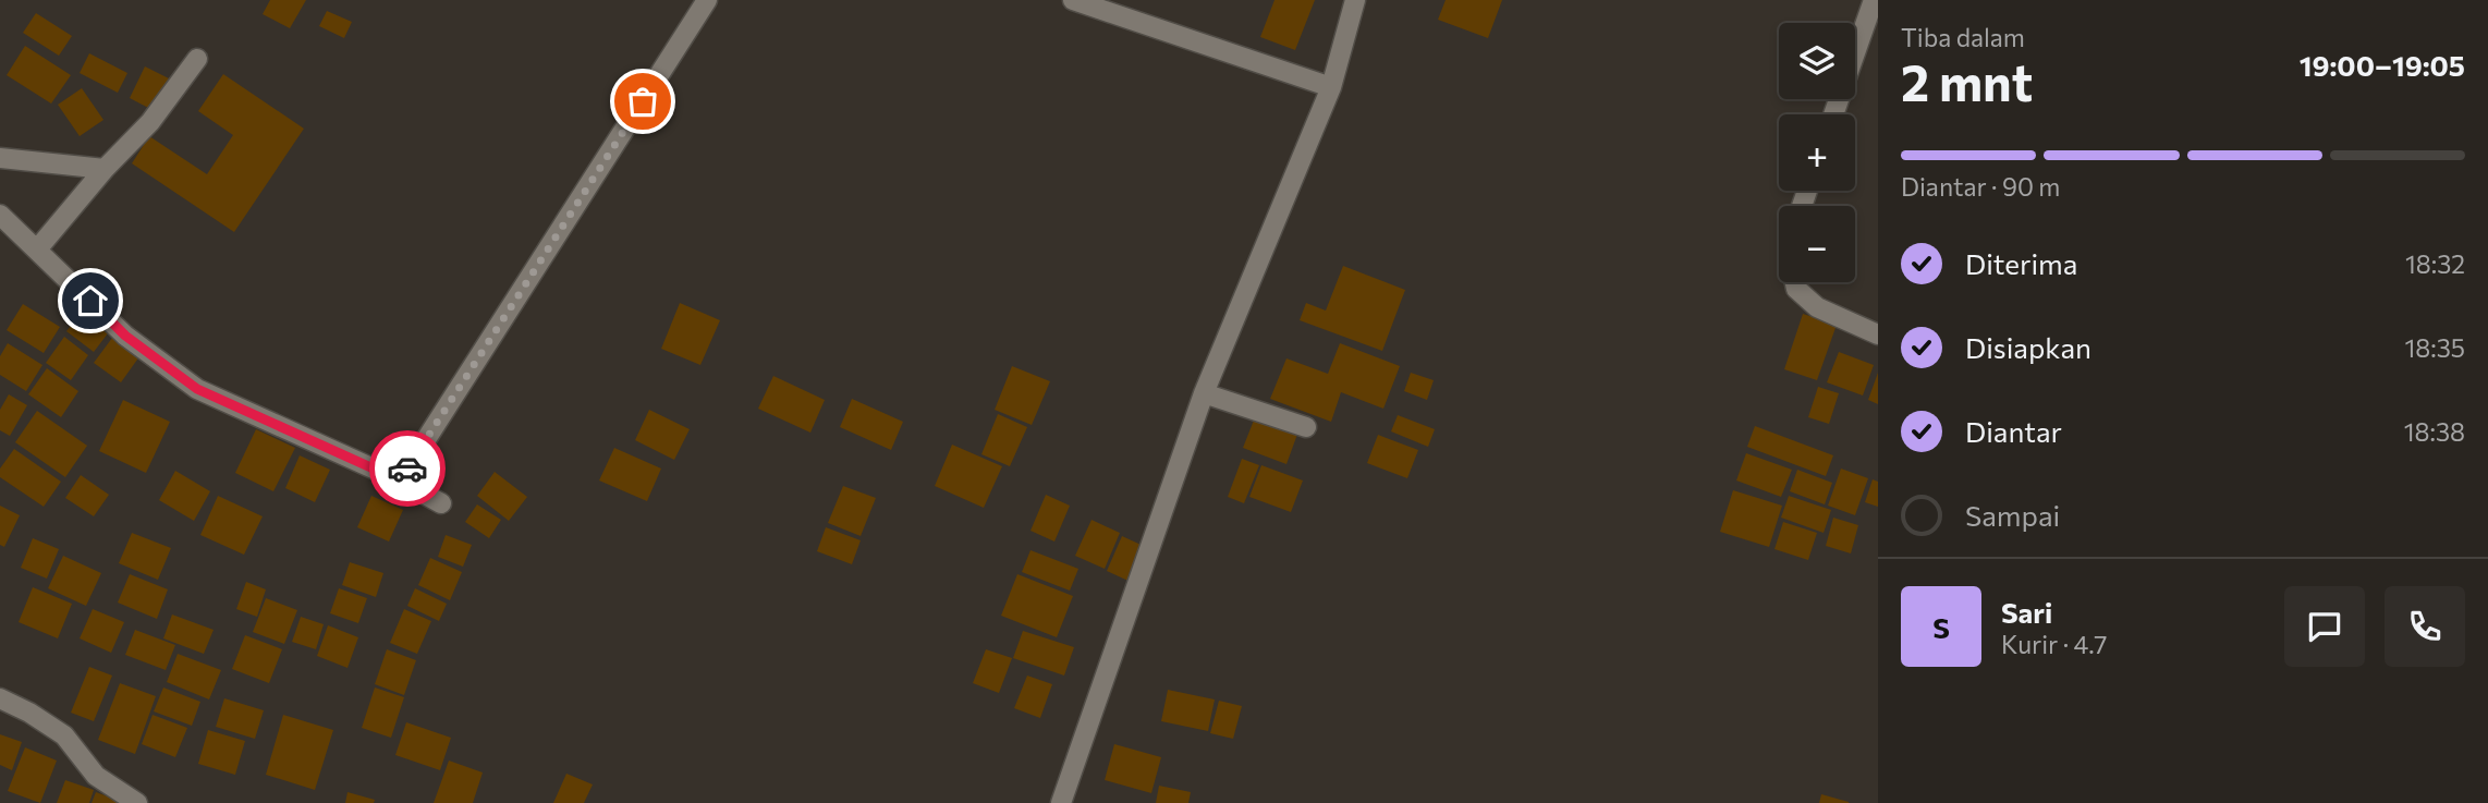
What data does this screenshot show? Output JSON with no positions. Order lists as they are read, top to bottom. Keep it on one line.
{"page":{"heading":["2 mnt","Tiba dalam","19:00–19:05"],"panel":["Sari","Kurir · 4.7"],"map_buttons":["+","−"],"bar":"Diantar · 90 m","list":[["Diterima","18:32"],["Disiapkan","18:35"],["Diantar","18:38"],"Sampai"],"round":"S"}}
